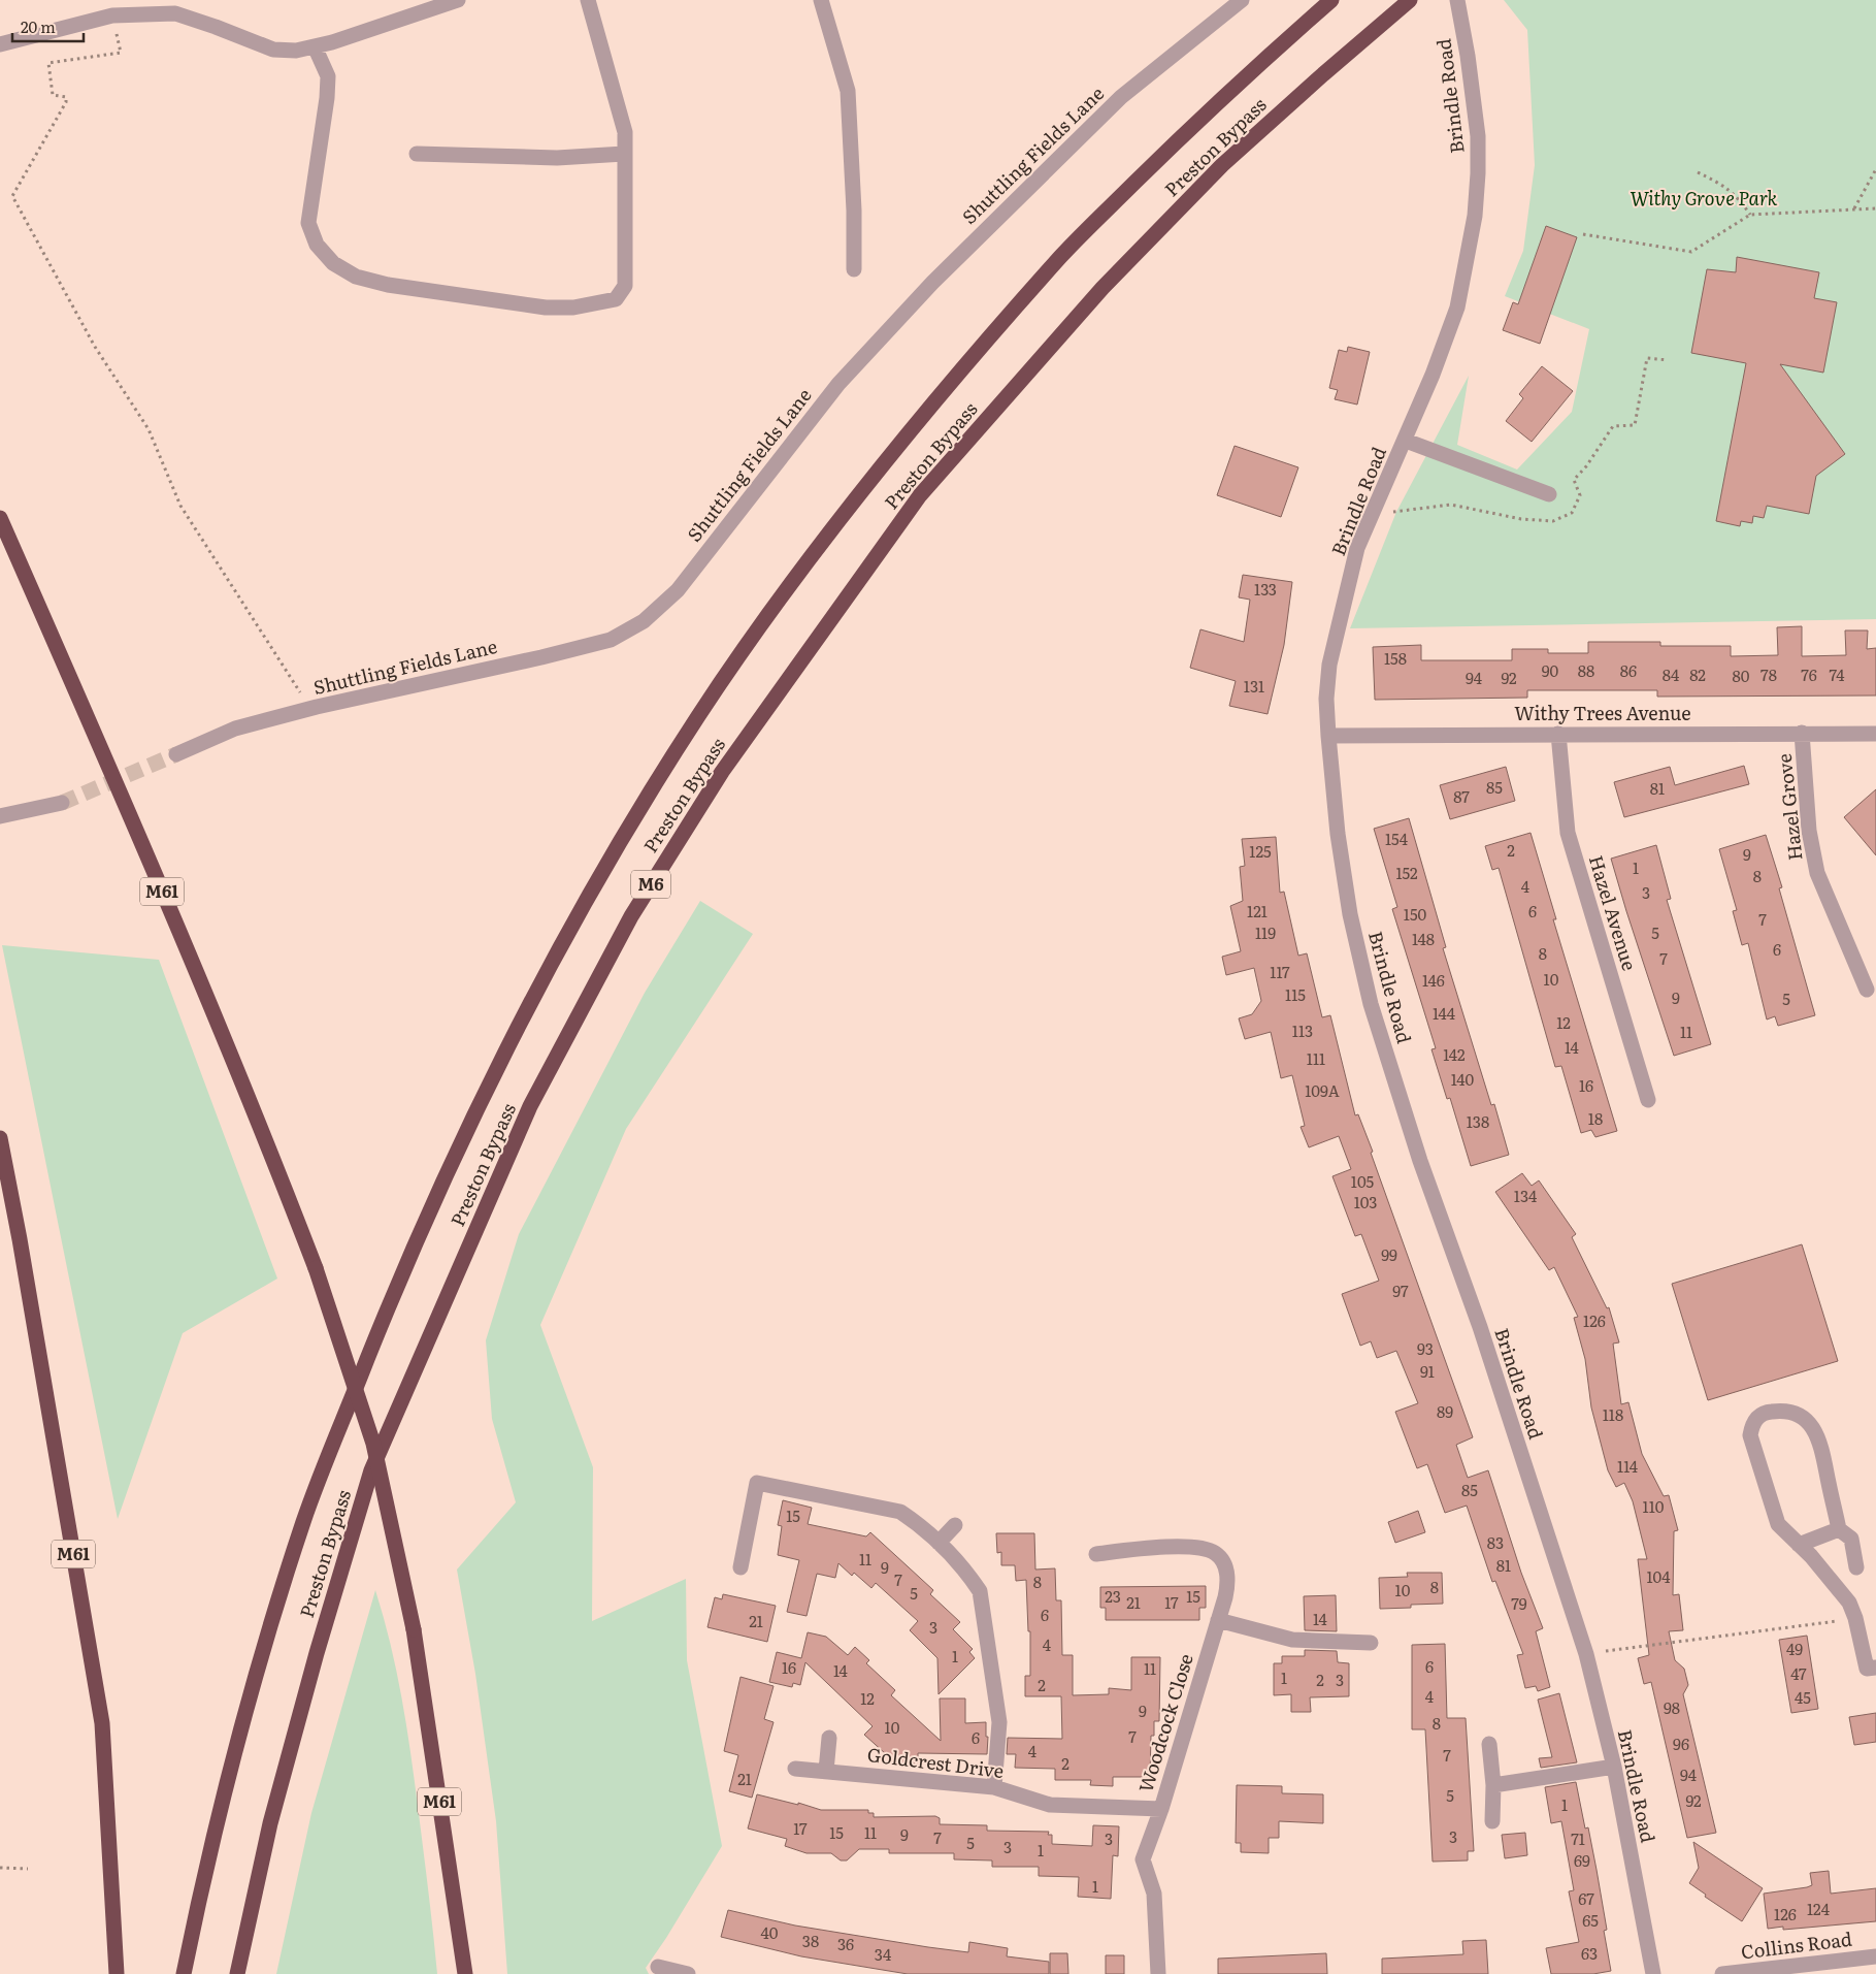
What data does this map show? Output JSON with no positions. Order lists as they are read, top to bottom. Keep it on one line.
{"streets":{"highway":["Preston Bypass","M6","M61"],"street":["Brindle Road","Shuttling Fields Lane","Withy Trees Avenue","Hazel Grove","Hazel Avenue","Woodcock Close","Goldcrest Drive","Collins Road"]},"crossings":[["Brindle Road","Withy Trees Avenue"],["Withy Trees Avenue","Hazel Grove"],["Withy Trees Avenue","Hazel Avenue"],["Woodcock Close","Goldcrest Drive"]],"parks":["Withy Grove Park"],"house_numbers":["133","158","90","88","86","84","82","78","76","74","80","94","92","131","85","81","87","154","2","125","9","1","152","8","4","3","121","6","150","7","119","5","148","6","8","7","117","10","146","115","9","5","144","12","113","11","14","142","111","140","16","109A","18","138","105","134","103","99","97","126","93","91","89","118","114","85","110","15","83","11","81","9","104","7","8","8","10","5","23","15","21","17","79","6","14","21","3","4","49","1","6","16","11","14","47","1","2","3","2","4","45","12","98","9","8","10","7","6","96","4","7","2","94","21","5","92","1","17","15","11","9","3","7","3","71","5","3","1","69","1","67","124","126","65","40","38","36","63","34"],"scale_bar":"20 m"}
